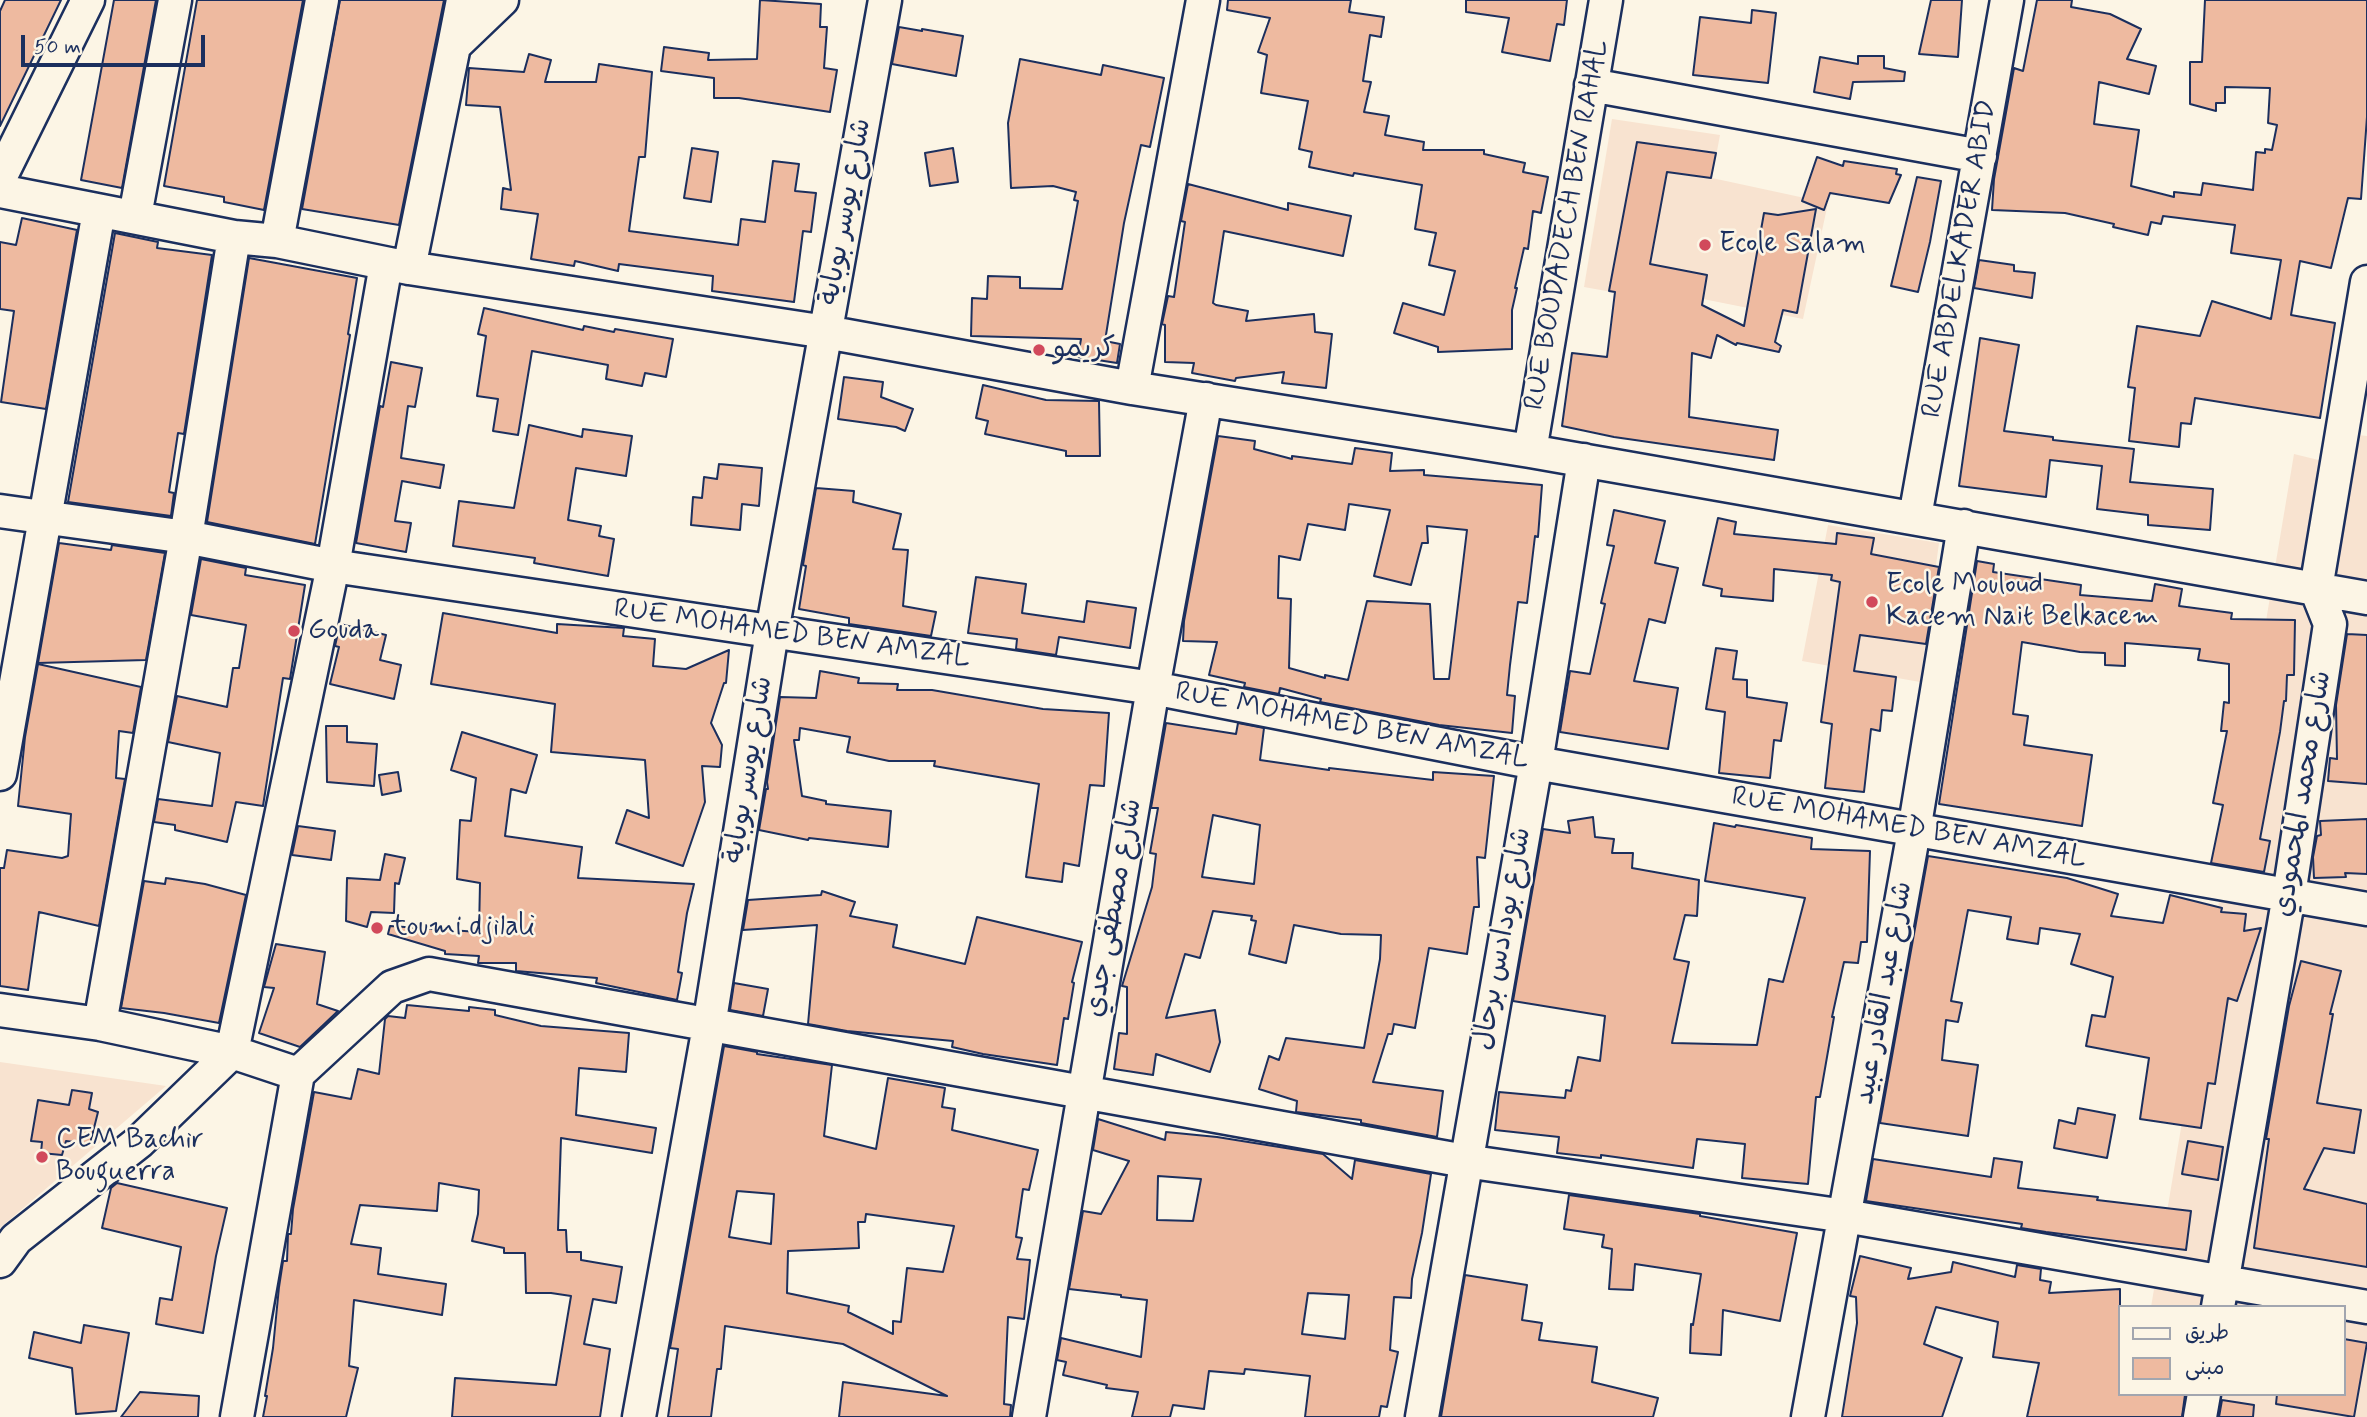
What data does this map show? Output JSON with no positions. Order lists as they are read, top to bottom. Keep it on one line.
{"streets":{"street":["شارع يوسر بوباية","RUE BOUDADECH BEN RAHAL","RUE ABDELKADER ABID","RUE MOHAMED BEN AMZAL","شارع محمد المحمودي","شارع مصطفى جدي","شارع بودادس برحال","شارع عبد القادر عبيد"]},"crossings":[["شارع يوسر بوباية","RUE MOHAMED BEN AMZAL"],["RUE MOHAMED BEN AMZAL","شارع محمد المحمودي"],["RUE MOHAMED BEN AMZAL","شارع مصطفى جدي"],["RUE MOHAMED BEN AMZAL","شارع بودادس برحال"],["RUE MOHAMED BEN AMZAL","شارع عبد القادر عبيد"]],"places":["Ecole Salam","كريمو","Ecole Mouloud Kacem Nait Belkacem","Gouda","toumi djilali","CEM Bachir Bouguerra"],"legend":["طريق","مبنى"],"scale_bar":"50 m"}
